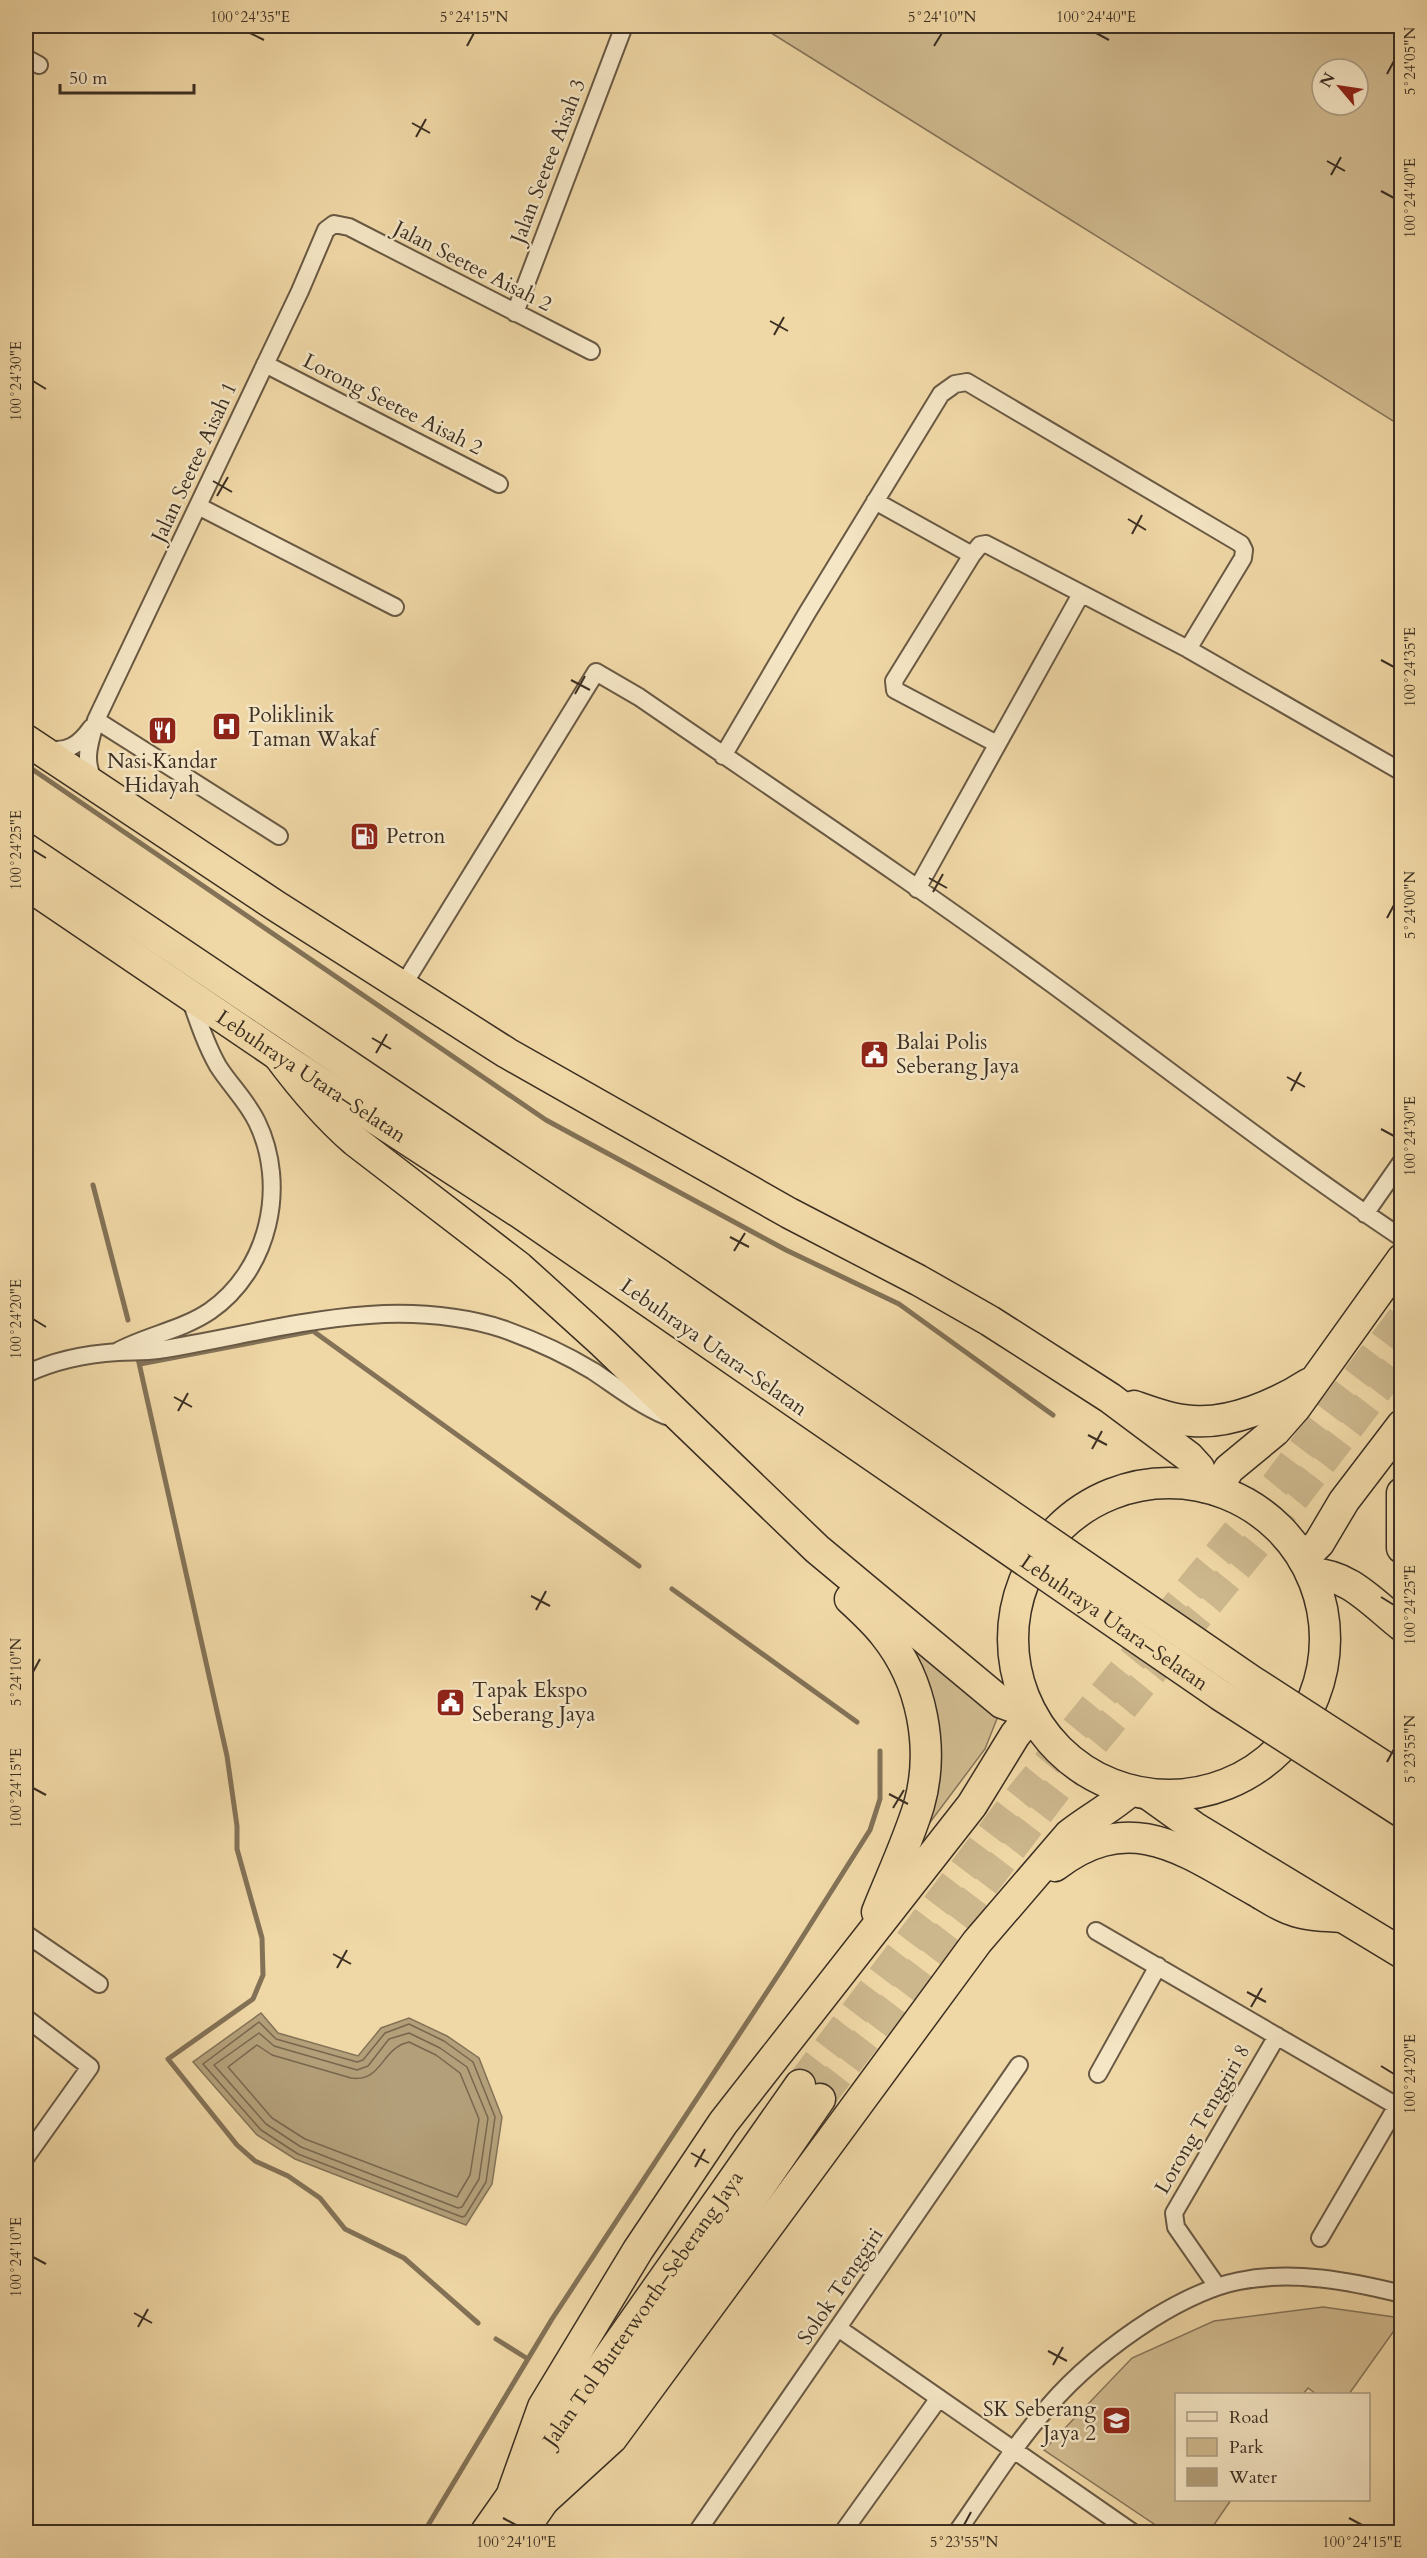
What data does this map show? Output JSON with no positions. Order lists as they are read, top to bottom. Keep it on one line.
{"streets":{"highway":["Lebuhraya Utara–Selatan","Jalan Tol Butterworth–Seberang Jaya"],"street":["Jalan Seetee Aisah 3","Jalan Seetee Aisah 2","Lorong Seetee Aisah 2","Jalan Seetee Aisah 1","Lorong Tenggiri 8","Solok Tenggiri"]},"crossings":[["Jalan Seetee Aisah 3","Jalan Seetee Aisah 2"],["Jalan Seetee Aisah 2","Jalan Seetee Aisah 1"],["Lorong Seetee Aisah 2","Jalan Seetee Aisah 1"]],"places":{"hospital":["Poliklinik Taman Wakaf"],"restaurant":["Nasi Kandar Hidayah"],"fuel station":["Petron"],"public building":["Balai Polis Seberang Jaya","Tapak Ekspo Seberang Jaya"],"school or university":["SK Seberang Jaya 2"]},"legend":["Road","Park","Water"],"scale_bar":"50 m","north":"top left","coordinates":["100°24'35\"E","5°24'15\"N","5°24'10\"N","100°24'40\"E","5°24'05\"N","100°24'30\"E","100°24'25\"E","5°24'00\"N","100°24'20\"E","5°23'55\"N","100°24'15\"E","100°24'10\"E"]}
